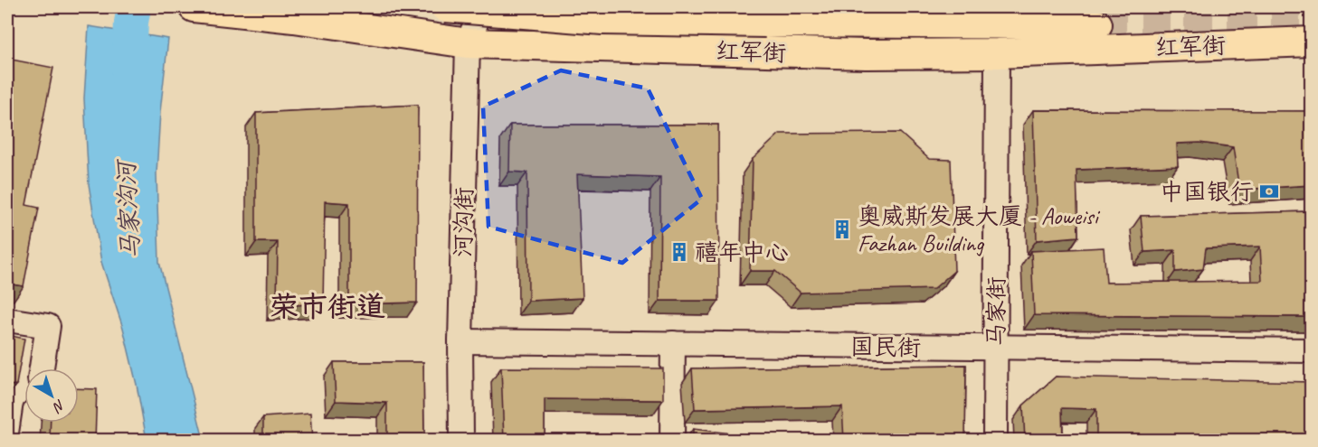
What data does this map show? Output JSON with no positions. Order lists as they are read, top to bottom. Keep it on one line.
{"streets":{"main road":["红军街"],"street":["河沟街","马家街","国民街"]},"crossings":[["红军街","河沟街"],["红军街","马家街"],["河沟街","国民街"],["马家街","国民街"]],"districts":["荣市街道"],"water":["马家沟河"],"places":{"bank":["中国银行"],"building":["奥威斯发展大厦 - Aoweisi Fazhan Building","禧年中心"]},"north":"bottom right"}
